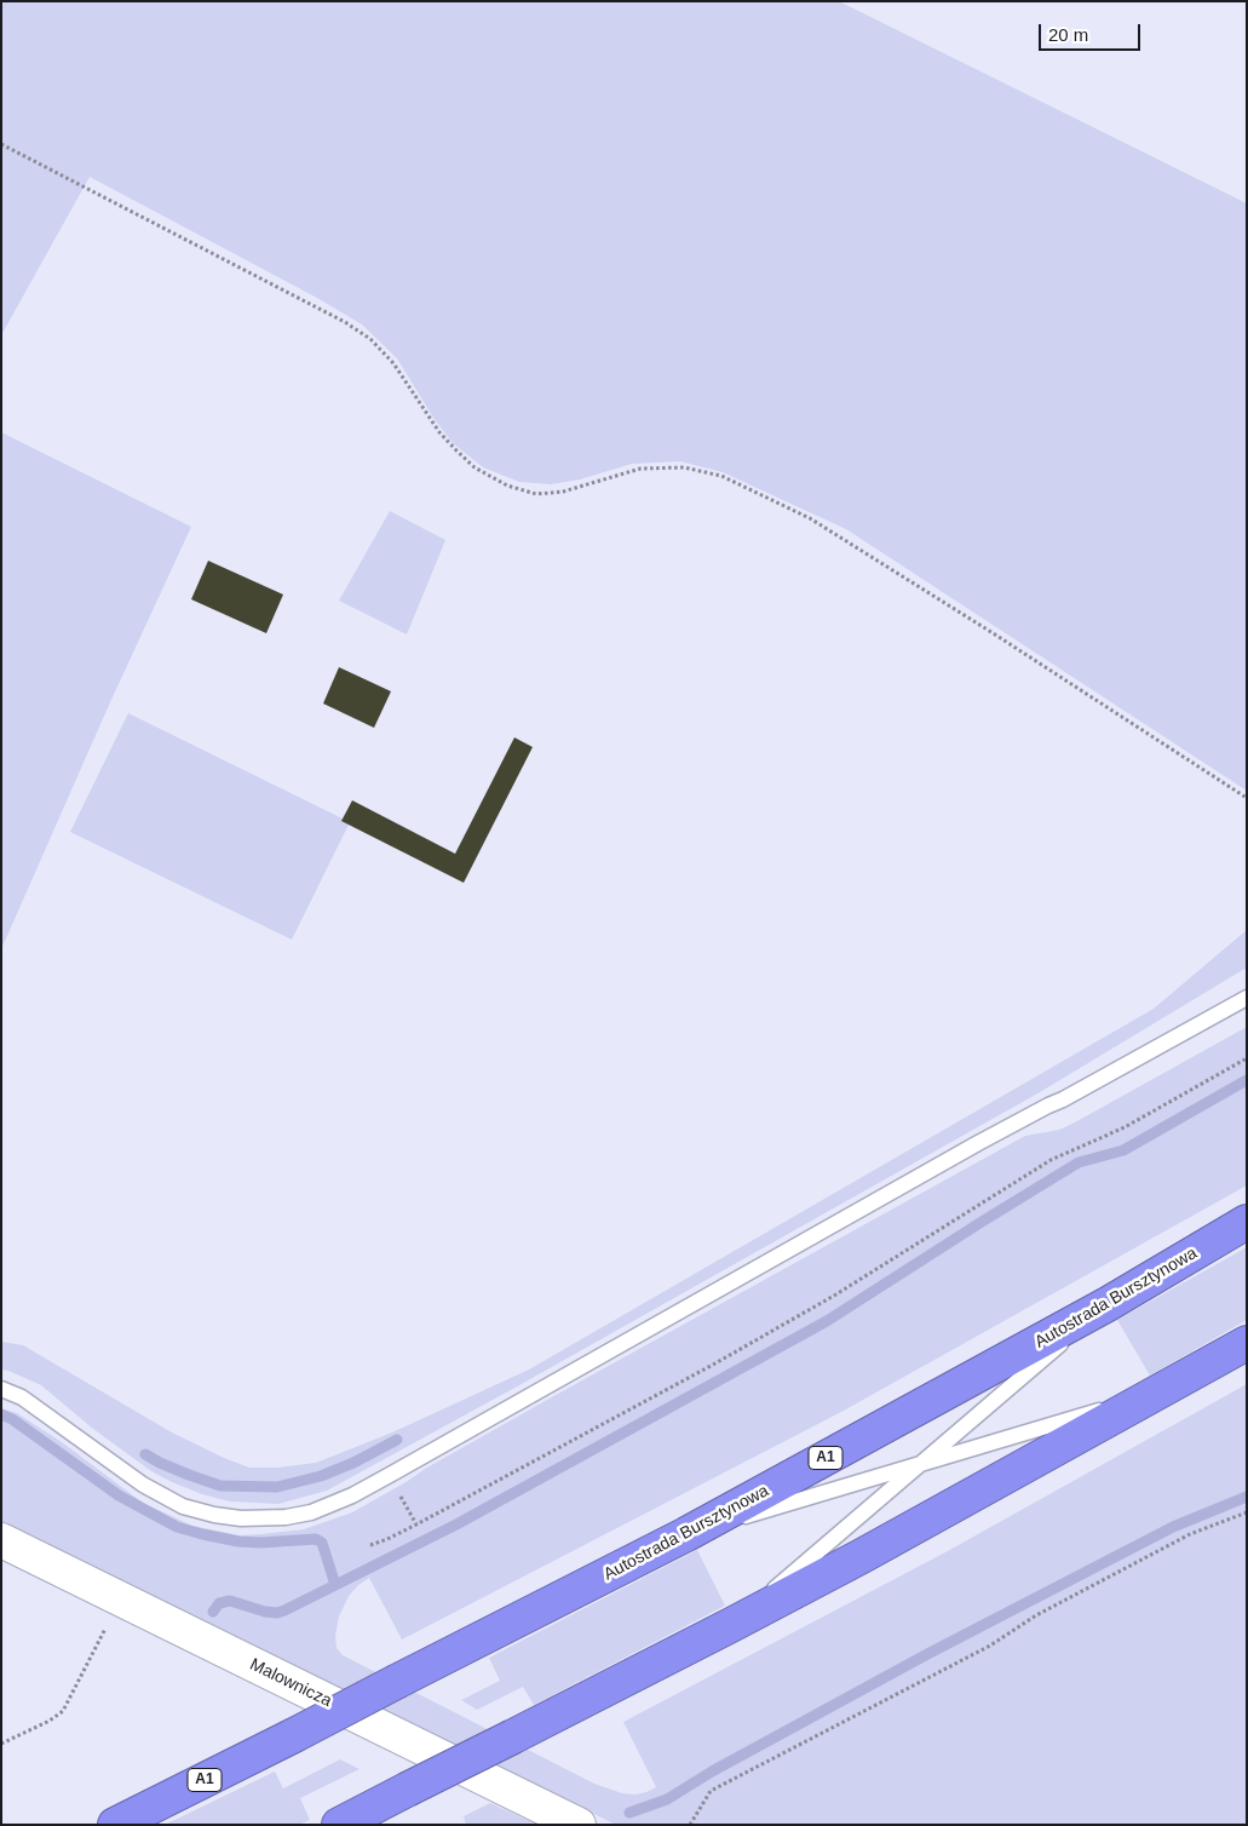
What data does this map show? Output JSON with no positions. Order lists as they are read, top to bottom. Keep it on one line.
{"streets":{"highway":["Autostrada Bursztynowa","A1"],"street":["Malownicza"]},"scale_bar":"20 m"}
